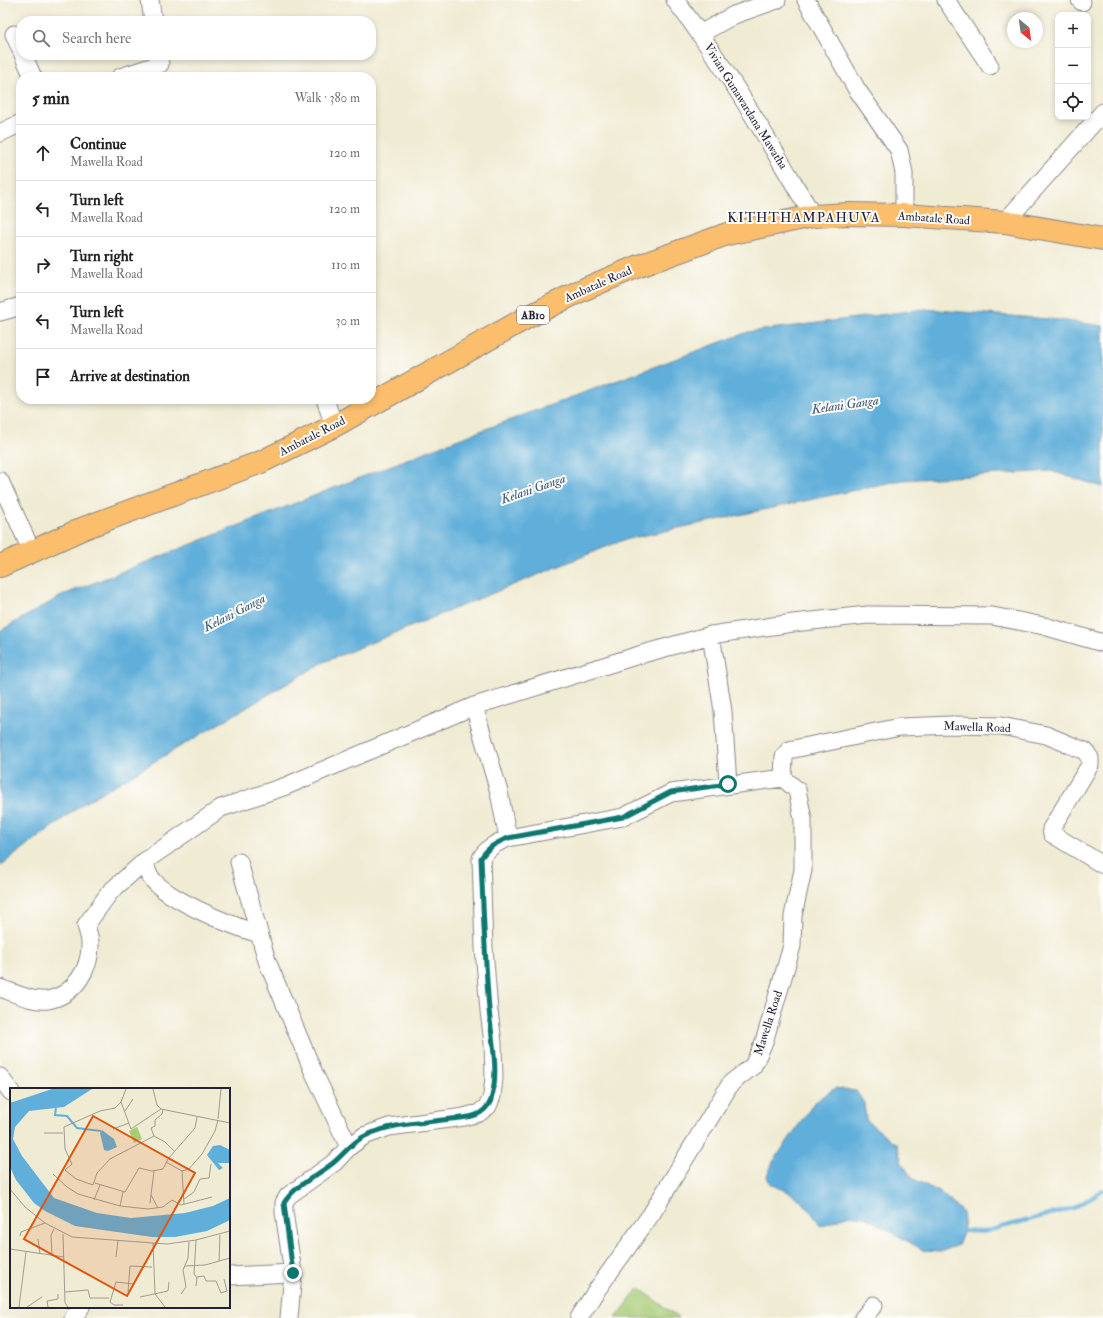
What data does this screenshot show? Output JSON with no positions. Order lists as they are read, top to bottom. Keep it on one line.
{"streets":{"main road":["Ambatale Road","AB10"],"street":["Vivian Gunawardana Mawatha","Mawella Road"]},"crossings":[["Vivian Gunawardana Mawatha","Ambatale Road"]],"districts":["KITHTHAMPAHUVA"],"water":["Kelani Ganga"],"north":"bottom right","page":{"map_buttons":["+","−"],"search":"Search here","heading":["5 min","Walk · 380 m"],"list":[["Continue","Mawella Road","120 m"],["Turn left","Mawella Road","120 m"],["Turn right","Mawella Road","110 m"],["Turn left","Mawella Road","30 m"],"Arrive at destination"]}}
